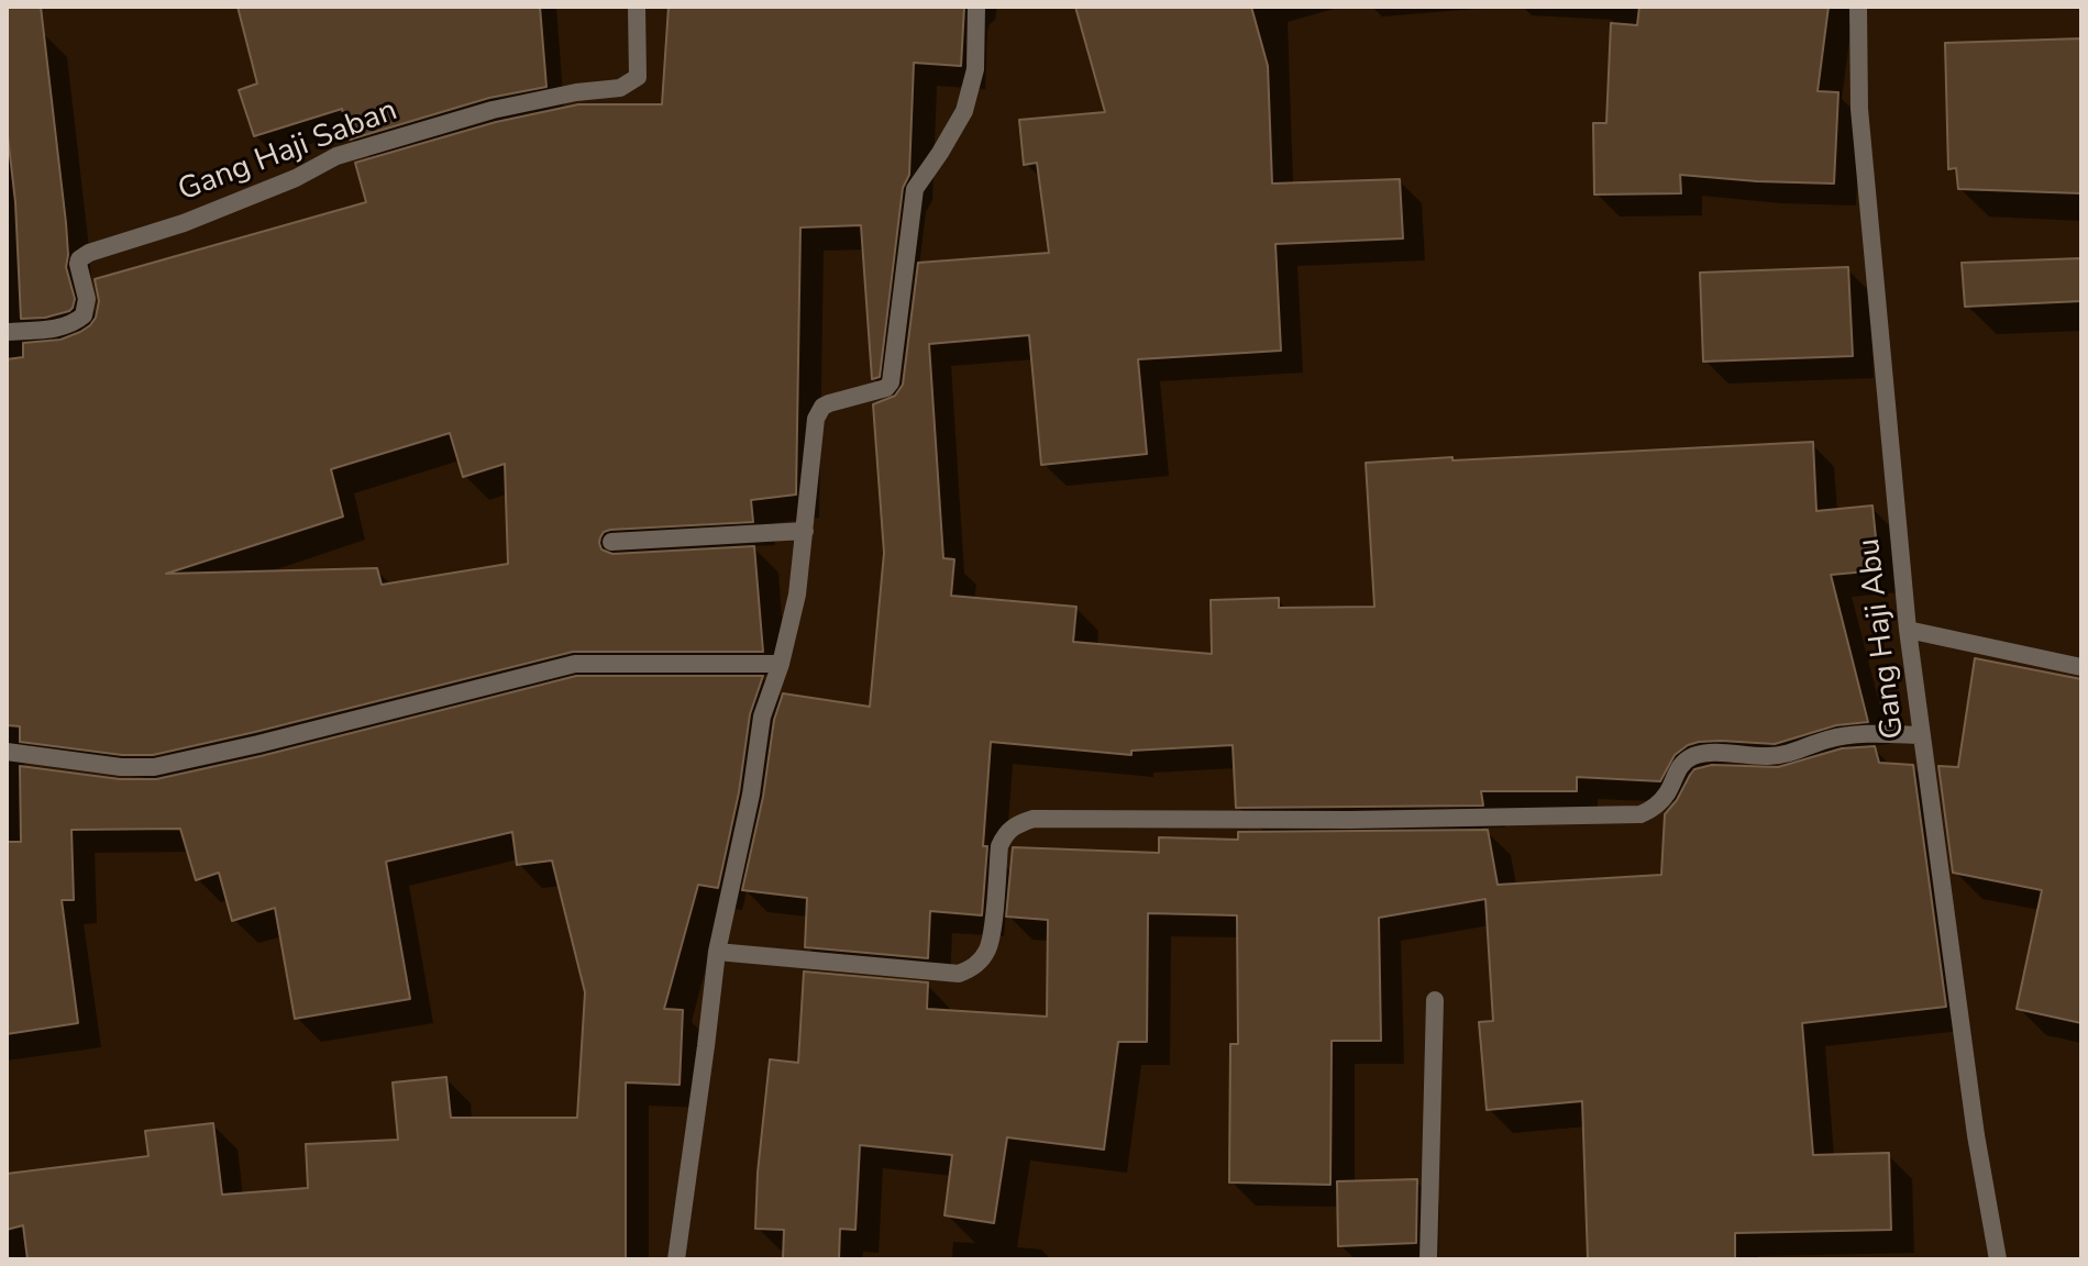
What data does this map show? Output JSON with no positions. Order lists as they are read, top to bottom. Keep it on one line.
{"streets":{"street":["Gang Haji Saban","Gang Haji Abu"]}}
